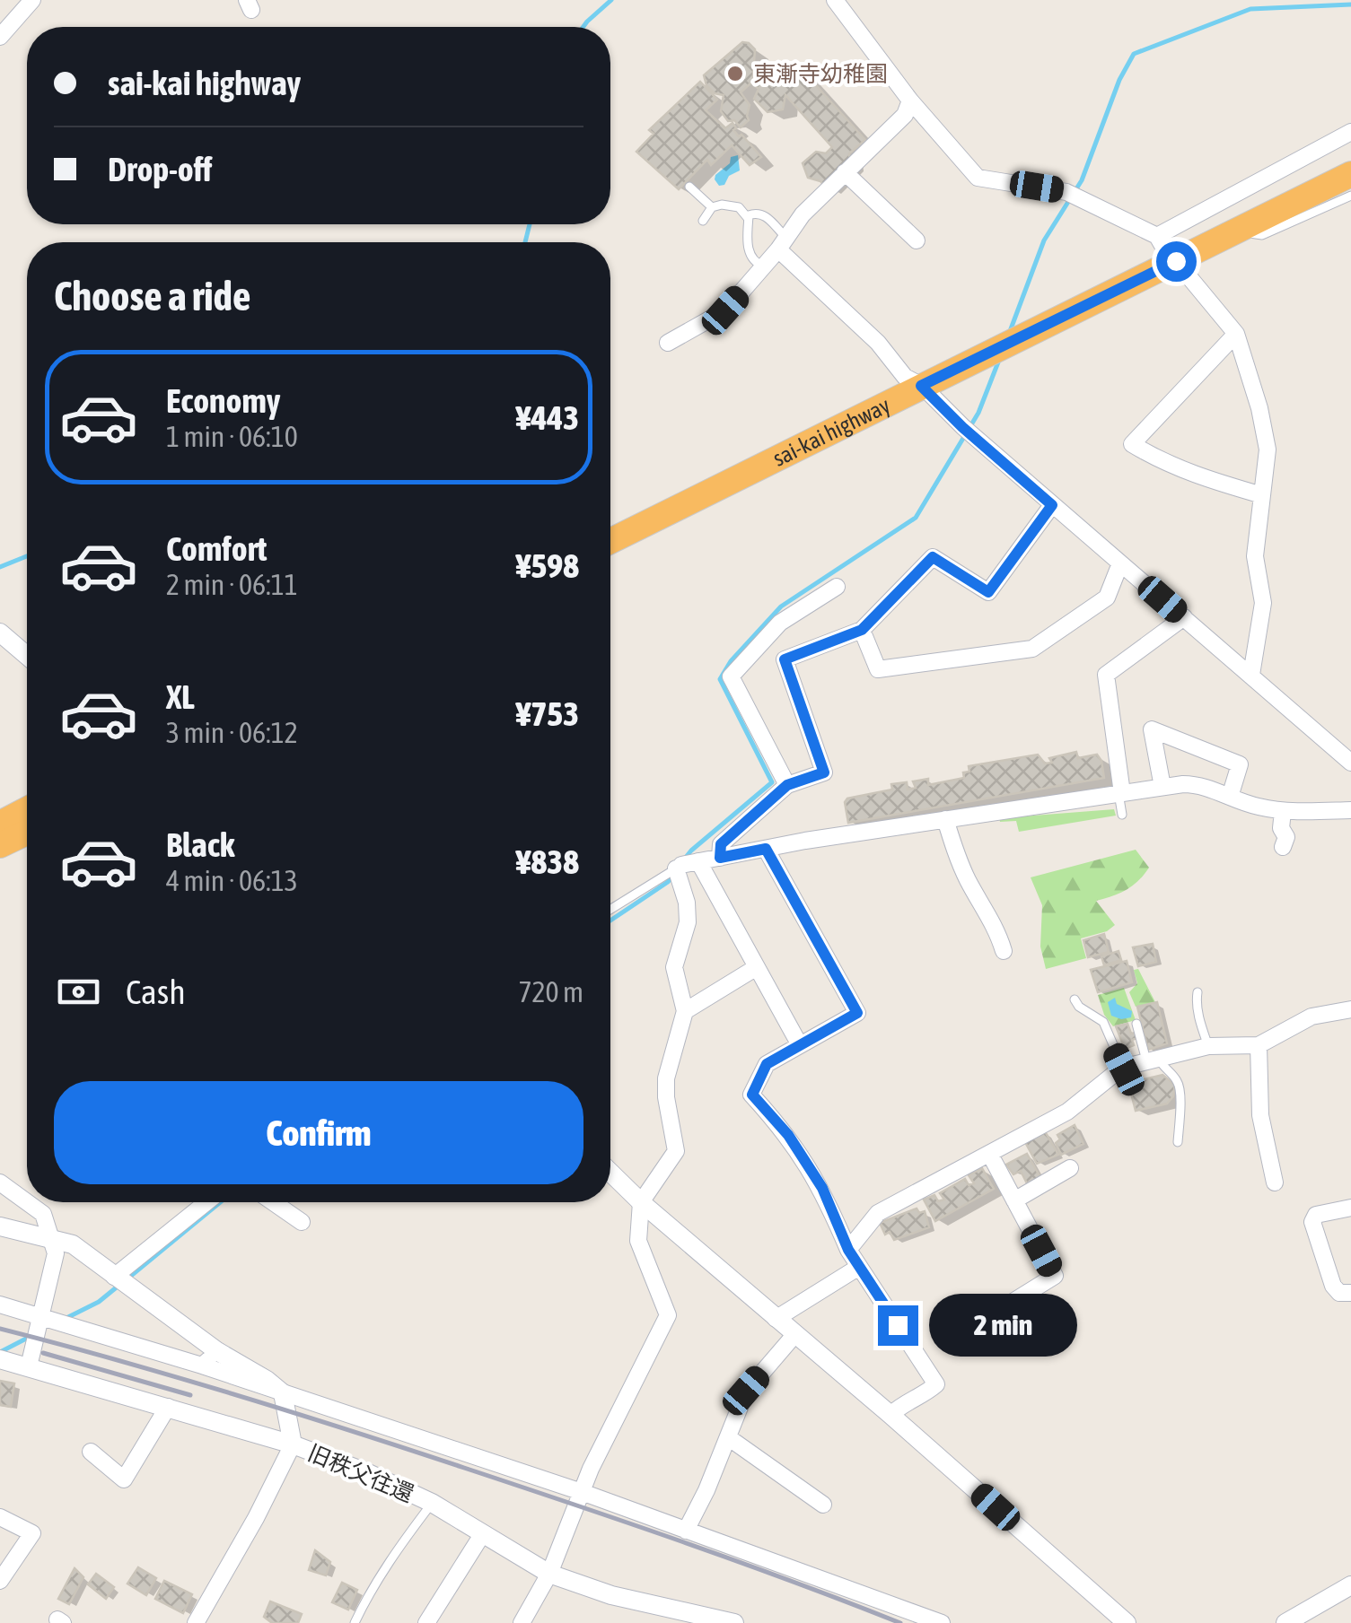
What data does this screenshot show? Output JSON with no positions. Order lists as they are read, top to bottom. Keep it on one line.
{"streets":{"highway":["sai-kai highway"],"street":["旧秩父往還"]},"places":["東漸寺幼稚園"],"page":{"banner":["sai-kai highway","Drop-off"],"heading":"Choose a ride","list":[{"name":"Economy","note":"1 min · 06:10","value":"¥443"},{"name":"Comfort","note":"2 min · 06:11","value":"¥598"},{"name":"XL","note":"3 min · 06:12","value":"¥753"},{"name":"Black","note":"4 min · 06:13","value":"¥838"}],"pay":["Cash","720 m"],"buttons":"Confirm","bubble":"2 min"}}
